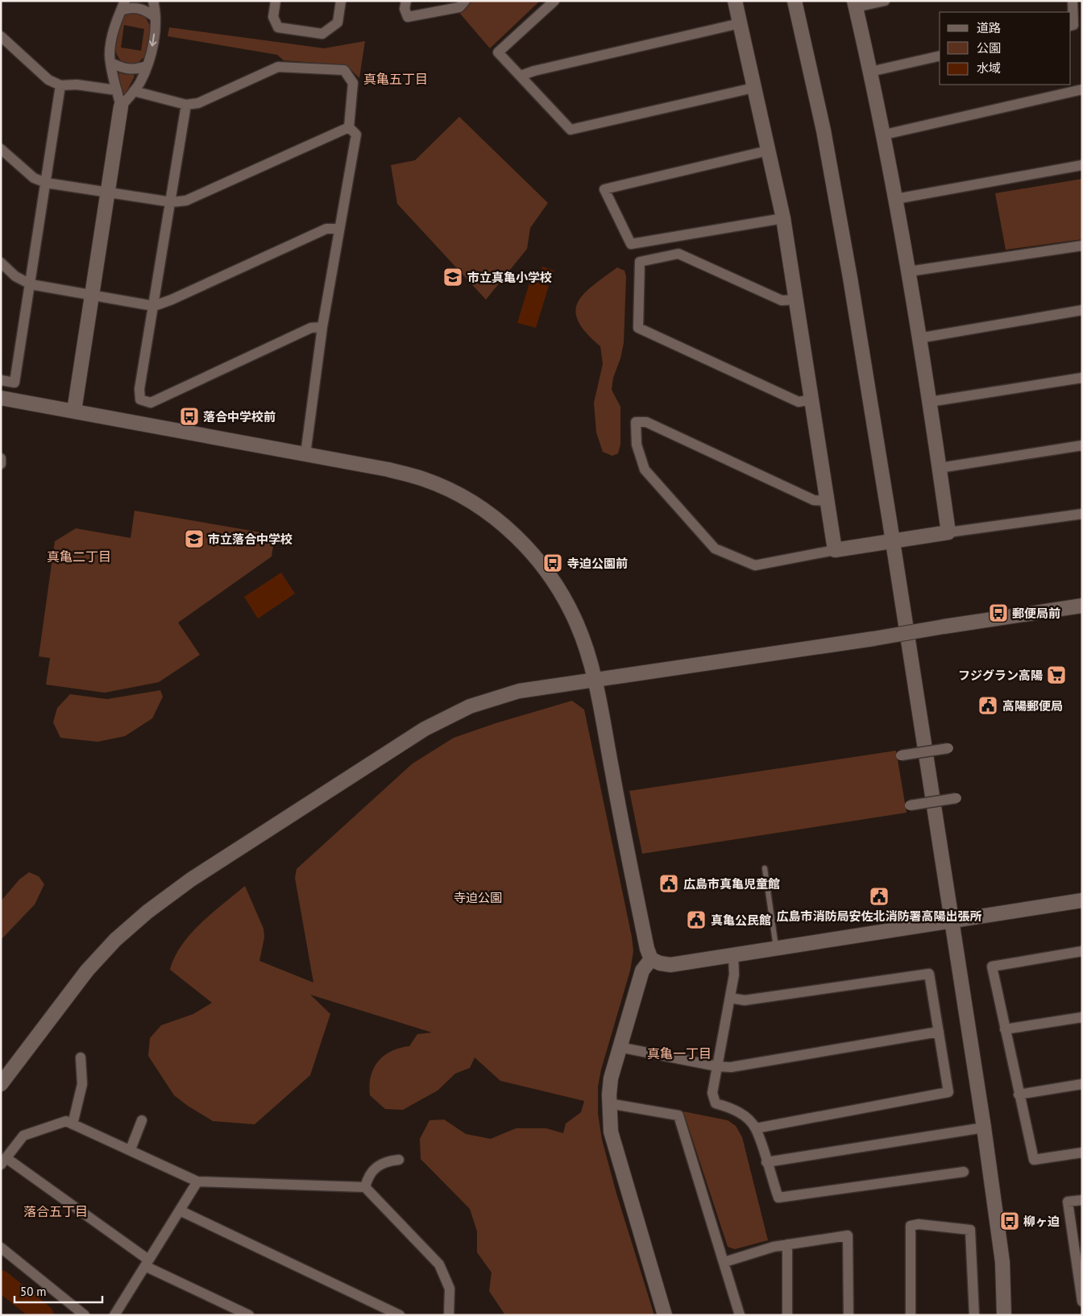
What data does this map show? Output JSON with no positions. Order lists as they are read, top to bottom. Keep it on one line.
{"districts":["真亀五丁目","真亀二丁目","真亀一丁目","落合五丁目"],"parks":["寺迫公園"],"places":{"school or university":["市立真亀小学校","市立落合中学校"],"bus stop":["落合中学校前","寺迫公園前","郵便局前","柳ヶ迫"],"supermarket":["フジグラン高陽"],"public building":["高陽郵便局","広島市真亀児童館","広島市消防局安佐北消防署高陽出張所","真亀公民館"]},"legend":["道路","公園","水域"],"scale_bar":"50 m"}
